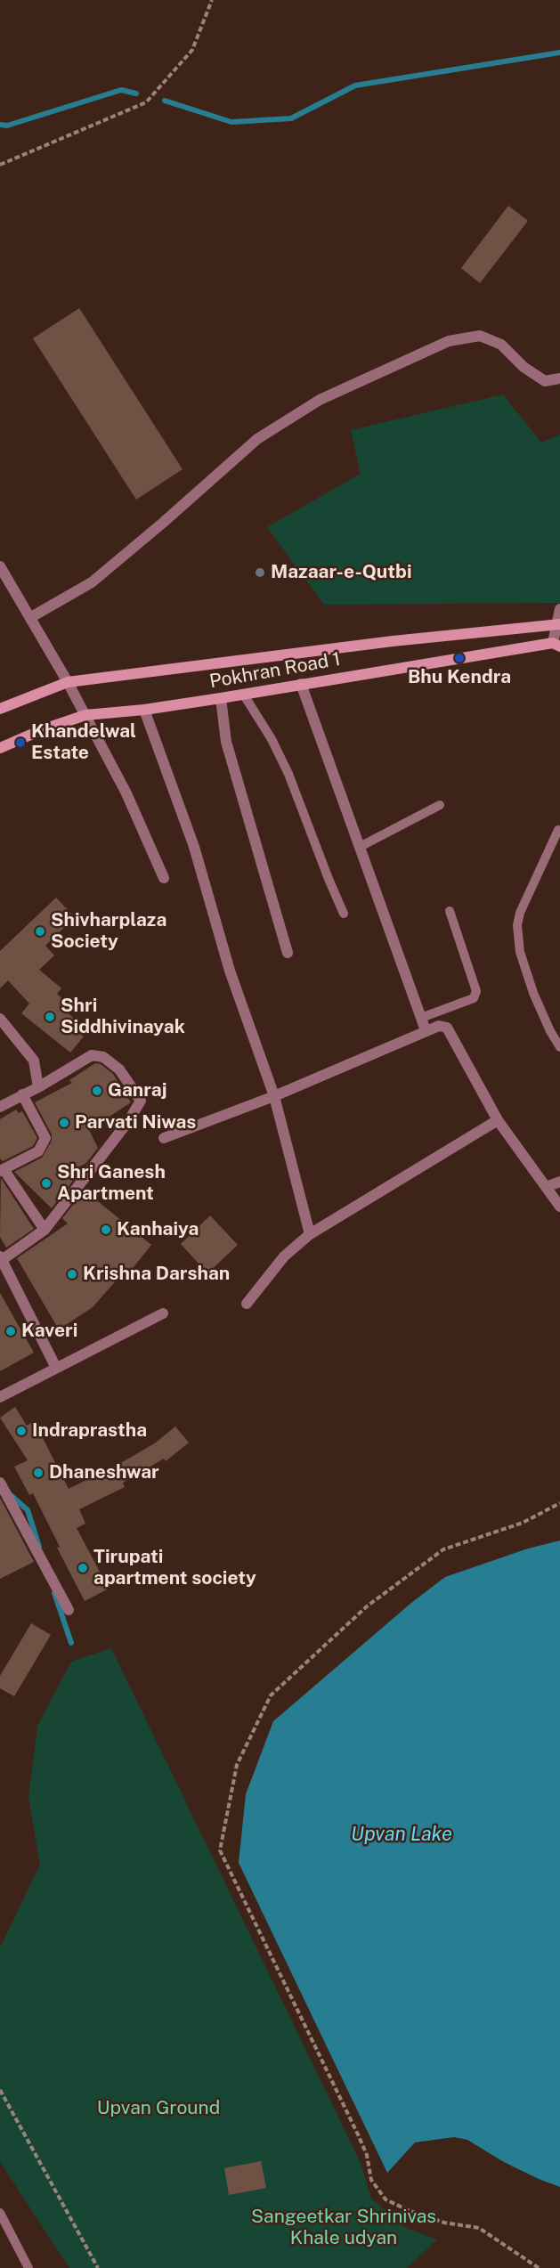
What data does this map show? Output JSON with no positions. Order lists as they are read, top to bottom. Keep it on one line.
{"streets":{"main road":["Pokhran Road 1"]},"water":["Upvan Lake"],"parks":["Upvan Ground","Sangeetkar Shrinivas Khale udyan"],"places":["Mazaar-e-Qutbi","Bhu Kendra","Khandelwal Estate","Shivharplaza Society","Shri Siddhivinayak","Ganraj","Parvati Niwas","Shri Ganesh Apartment","Kanhaiya","Krishna Darshan","Kaveri","Indraprastha","Dhaneshwar","Tirupati apartment society"]}
